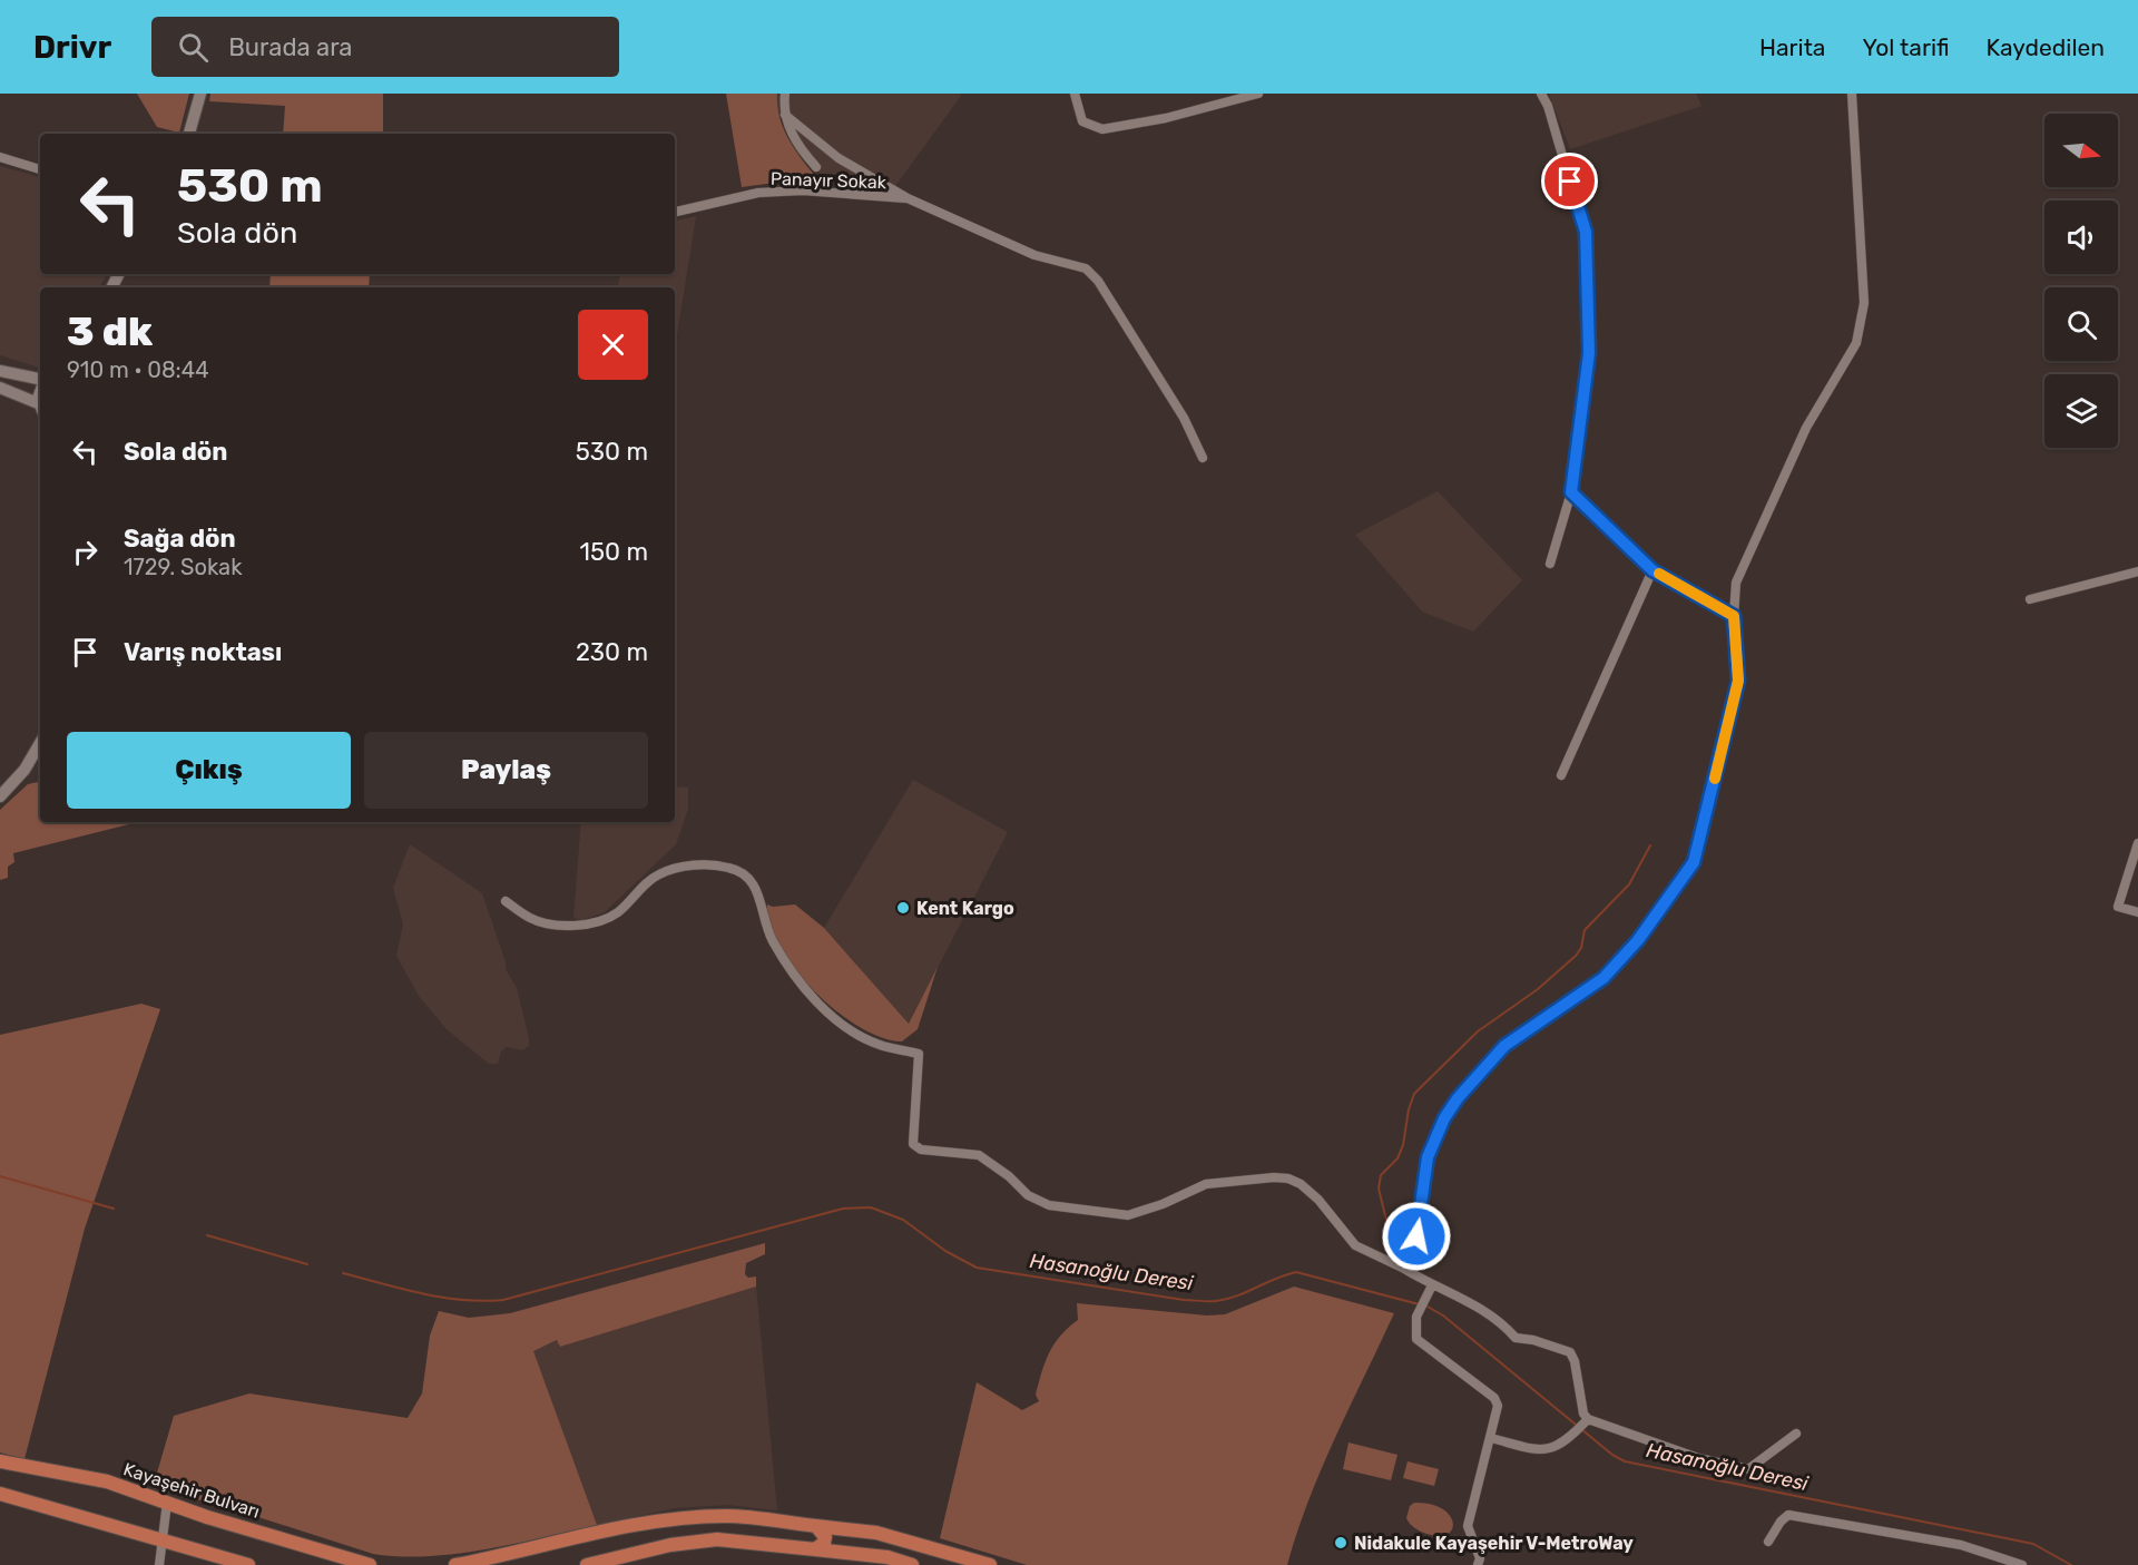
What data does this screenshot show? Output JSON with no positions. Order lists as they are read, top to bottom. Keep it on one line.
{"streets":{"main road":["Kayaşehir Bulvarı"],"street":["Panayır Sokak"]},"water":["Hasanoğlu Deresi"],"places":["Kent Kargo","Nidakule Kayaşehir V-MetroWay"],"north":"right","page":{"header":"Drivr","search":"Burada ara","nav":["Harita","Yol tarifi","Kaydedilen"],"turn":["530 m","Sola dön"],"heading":["3 dk","910 m · 08:44"],"list":[{"name":"Sola dön","value":"530 m"},{"name":"Sağa dön","note":"1729. Sokak","value":"150 m"},{"name":"Varış noktası","value":"230 m"}],"buttons":["Çıkış","Paylaş"]}}
